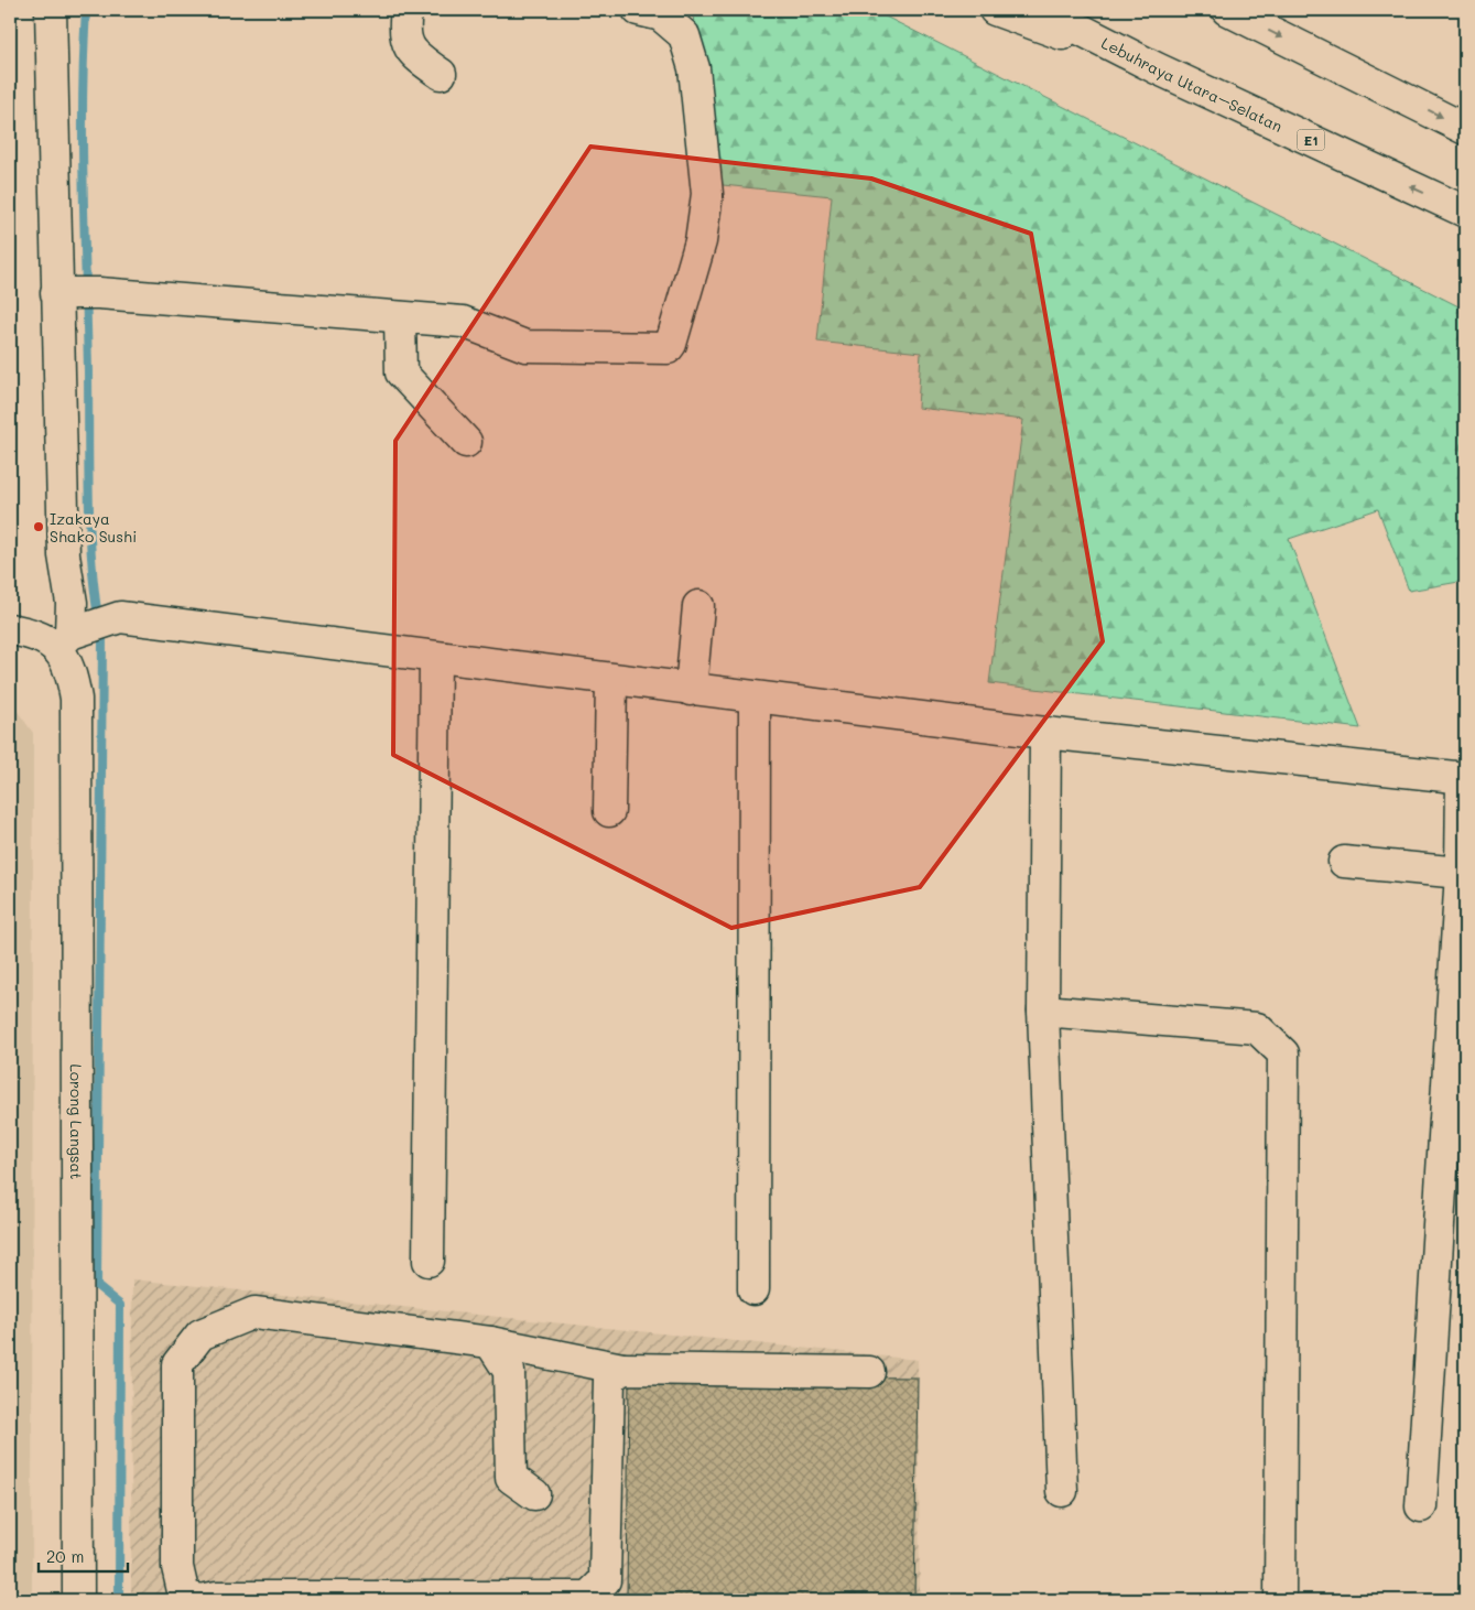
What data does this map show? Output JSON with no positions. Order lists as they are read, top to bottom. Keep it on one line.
{"streets":{"main road":["Lebuhraya Utara–Selatan","E1","Lorong Langsat"]},"places":["Izakaya Shako Sushi"],"scale_bar":"20 m"}
